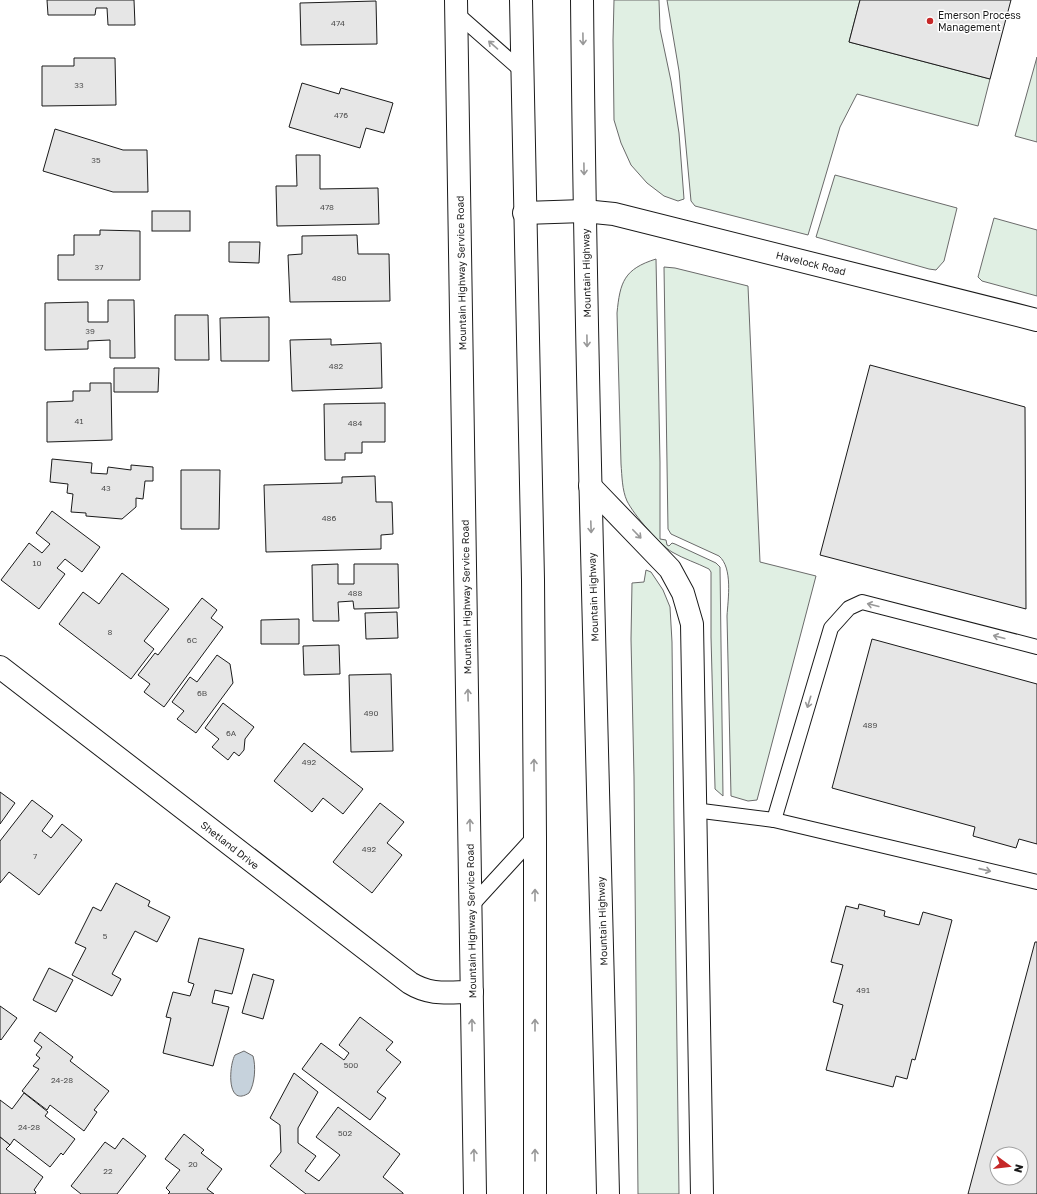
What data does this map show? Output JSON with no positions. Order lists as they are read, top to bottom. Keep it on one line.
{"streets":{"street":["Havelock Road","Mountain Highway Service Road","Mountain Highway","Shetland Drive"]},"crossings":[["Havelock Road","Mountain Highway"],["Mountain Highway Service Road","Shetland Drive"]],"places":["Emerson Process Management"],"house_numbers":["474","33","476","35","478","37","480","39","482","41","484","43","486","10","488","8","6C","6B","490","489","6A","492","492","7","5","491","500","24-28","24-28","502","20","22"],"north":"right"}
